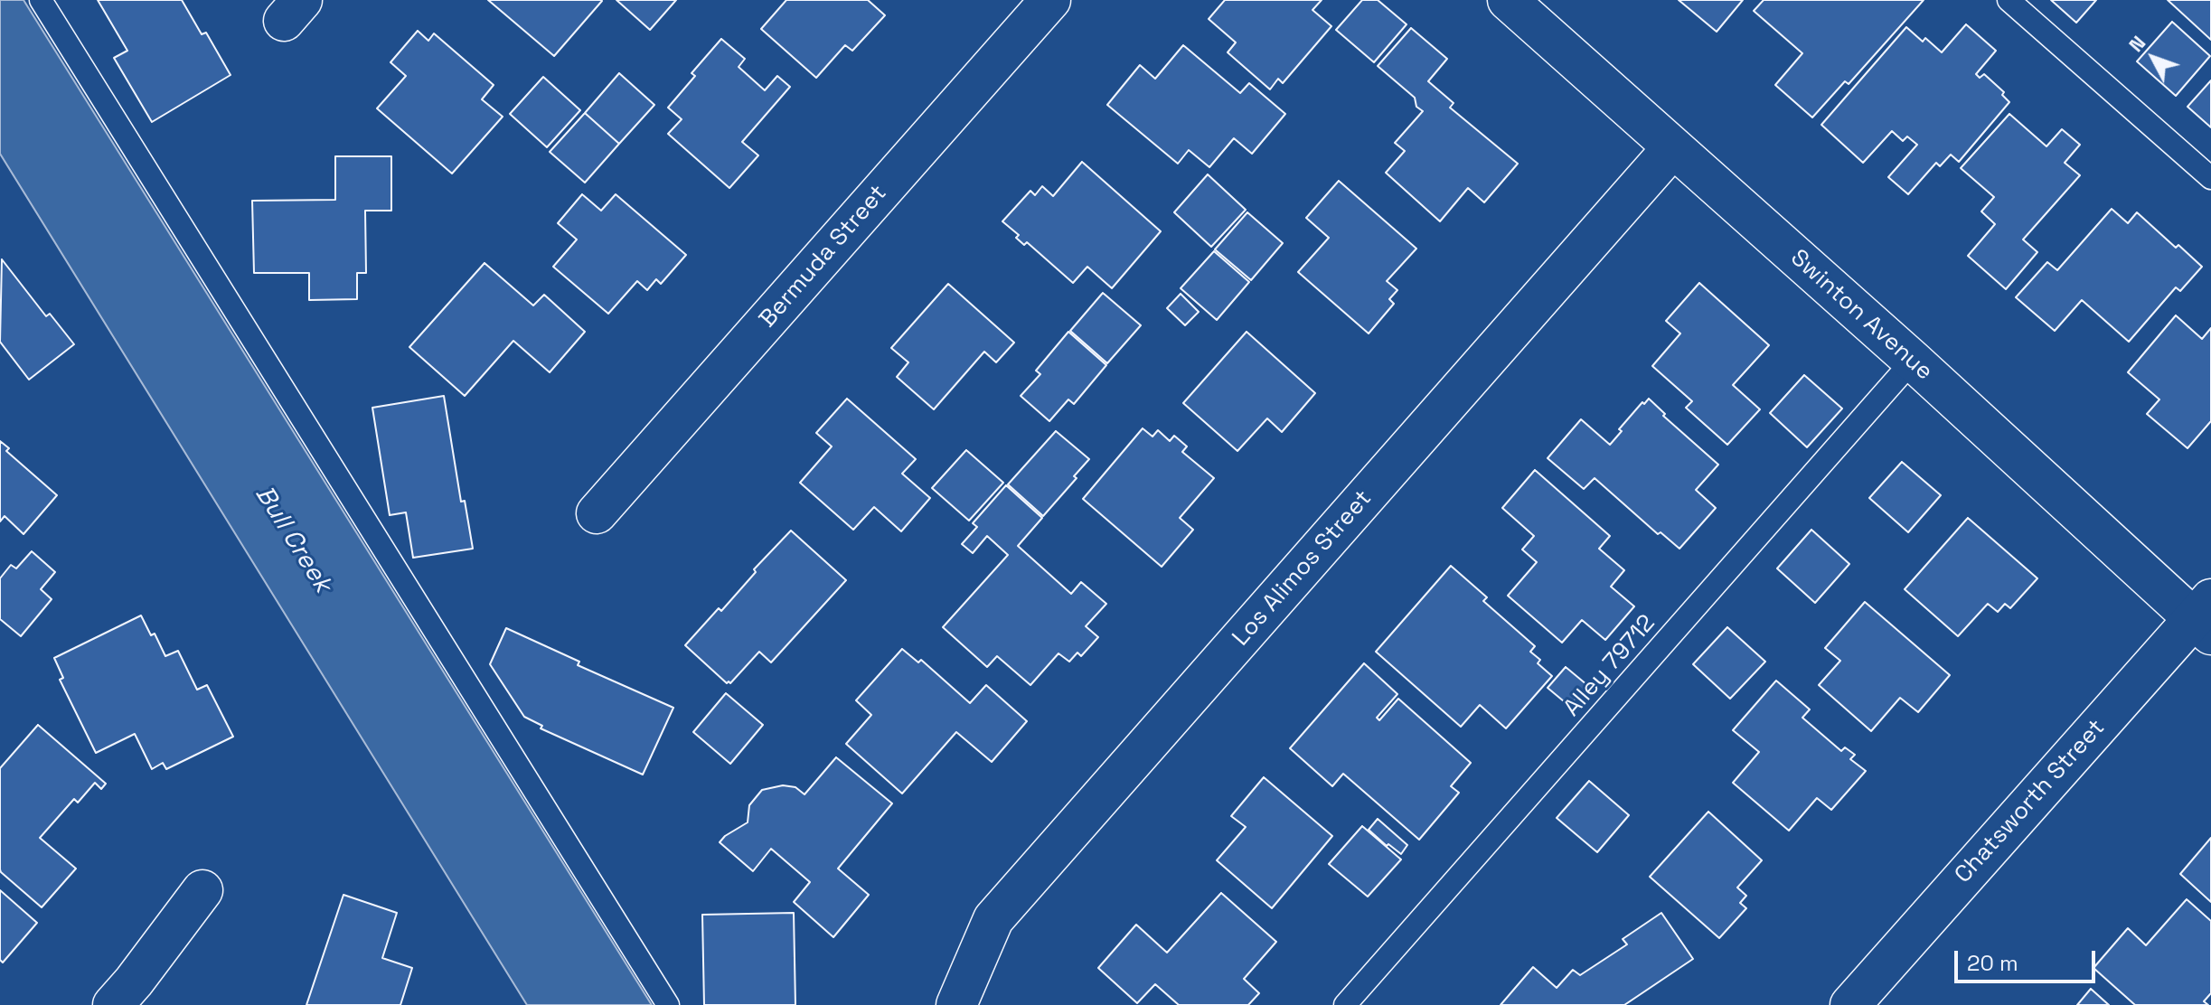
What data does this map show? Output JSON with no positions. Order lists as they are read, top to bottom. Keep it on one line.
{"streets":{"street":["Bermuda Street","Swinton Avenue","Los Alimos Street","Chatsworth Street"],"lane":["Alley 79712"]},"crossings":[["Swinton Avenue","Los Alimos Street"],["Swinton Avenue","Alley 79712"],["Swinton Avenue","Chatsworth Street"]],"water":["Bull Creek"],"scale_bar":"20 m","north":"top left"}
